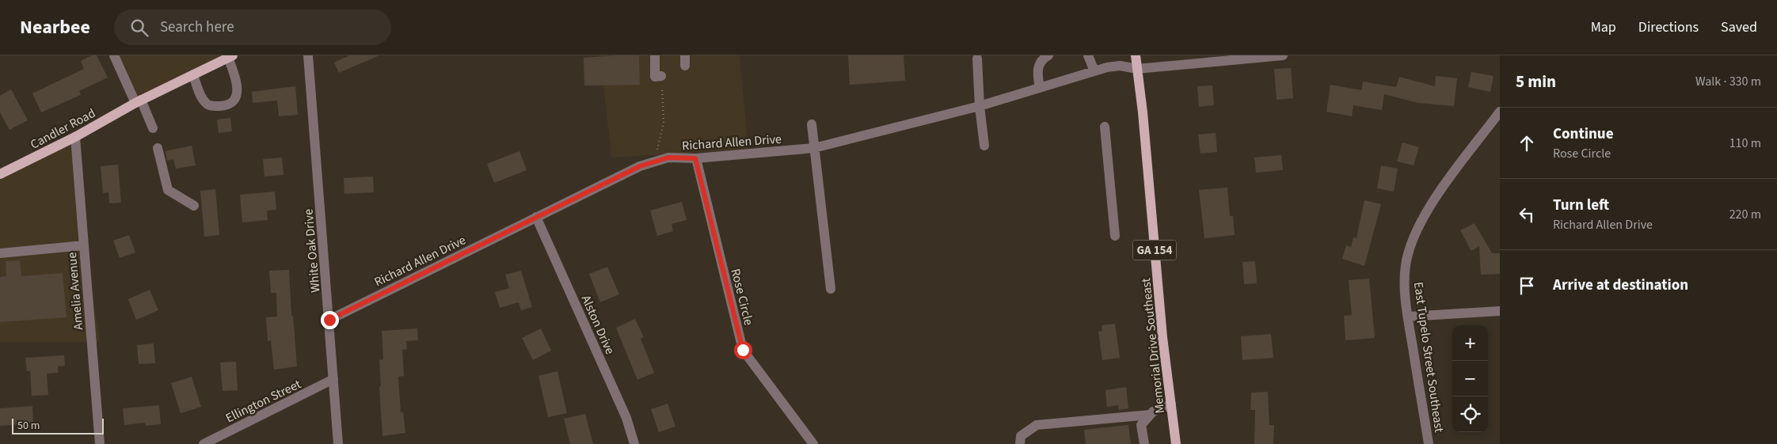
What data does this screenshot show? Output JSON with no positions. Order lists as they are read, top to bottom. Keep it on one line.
{"streets":{"main road":["Candler Road","GA 154","Memorial Drive Southeast"],"street":["Richard Allen Drive","White Oak Drive","Amelia Avenue","Rose Circle","Alston Drive","East Tupelo Street Southeast","Ellington Street"]},"crossings":[["Candler Road","Amelia Avenue"],["Richard Allen Drive","White Oak Drive"],["Richard Allen Drive","Rose Circle"],["Richard Allen Drive","Alston Drive"],["Richard Allen Drive","Memorial Drive Southeast"],["White Oak Drive","Ellington Street"]],"scale_bar":"50 m","page":{"header":"Nearbee","search":"Search here","nav":["Map","Directions","Saved"],"heading":["5 min","Walk · 330 m"],"list":[["Continue","Rose Circle","110 m"],["Turn left","Richard Allen Drive","220 m"],"Arrive at destination"],"map_buttons":["+","−"],"scale":"50 m"}}
